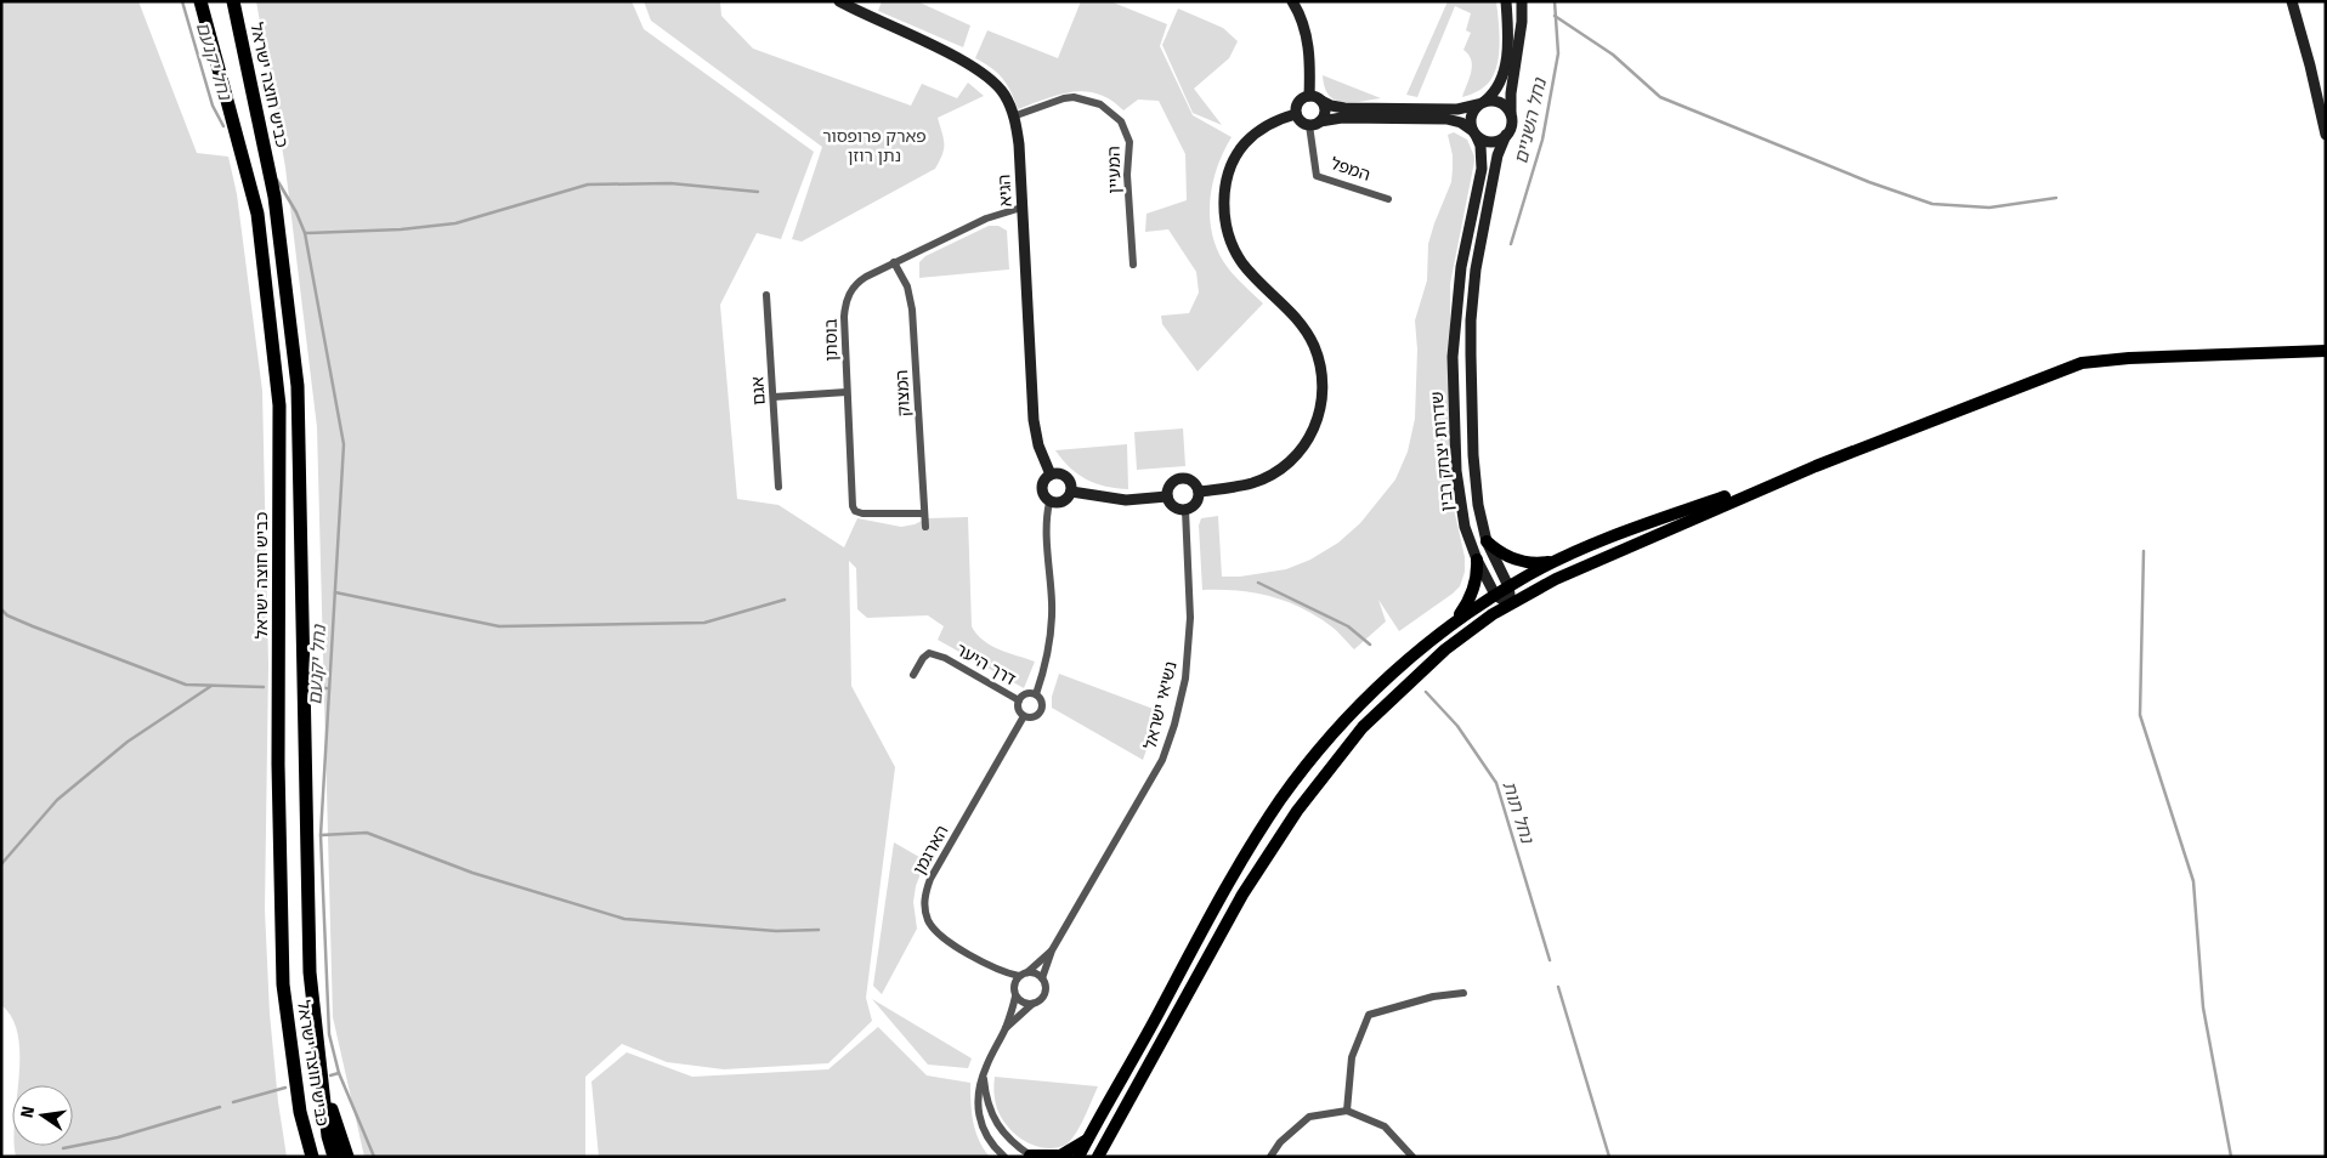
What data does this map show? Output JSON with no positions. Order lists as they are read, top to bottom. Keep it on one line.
{"streets":{"highway":["כביש חוצה ישראל"],"street":["המפל","המעיין","הגיא","בוסתן","אגם","המצוק","שדרות יצחק רבין","דרך היער","נשיאי ישראל","הארגמן"]},"crossings":[["המעיין","הגיא"],["הגיא","בוסתן"],["בוסתן","המצוק"],["דרך היער","הארגמן"],["נשיאי ישראל","הארגמן"]],"water":["נחל יקנעם","נחל השניים","נחל תות"],"parks":["פארק פרופסור נתן רוזן"],"north":"left"}
